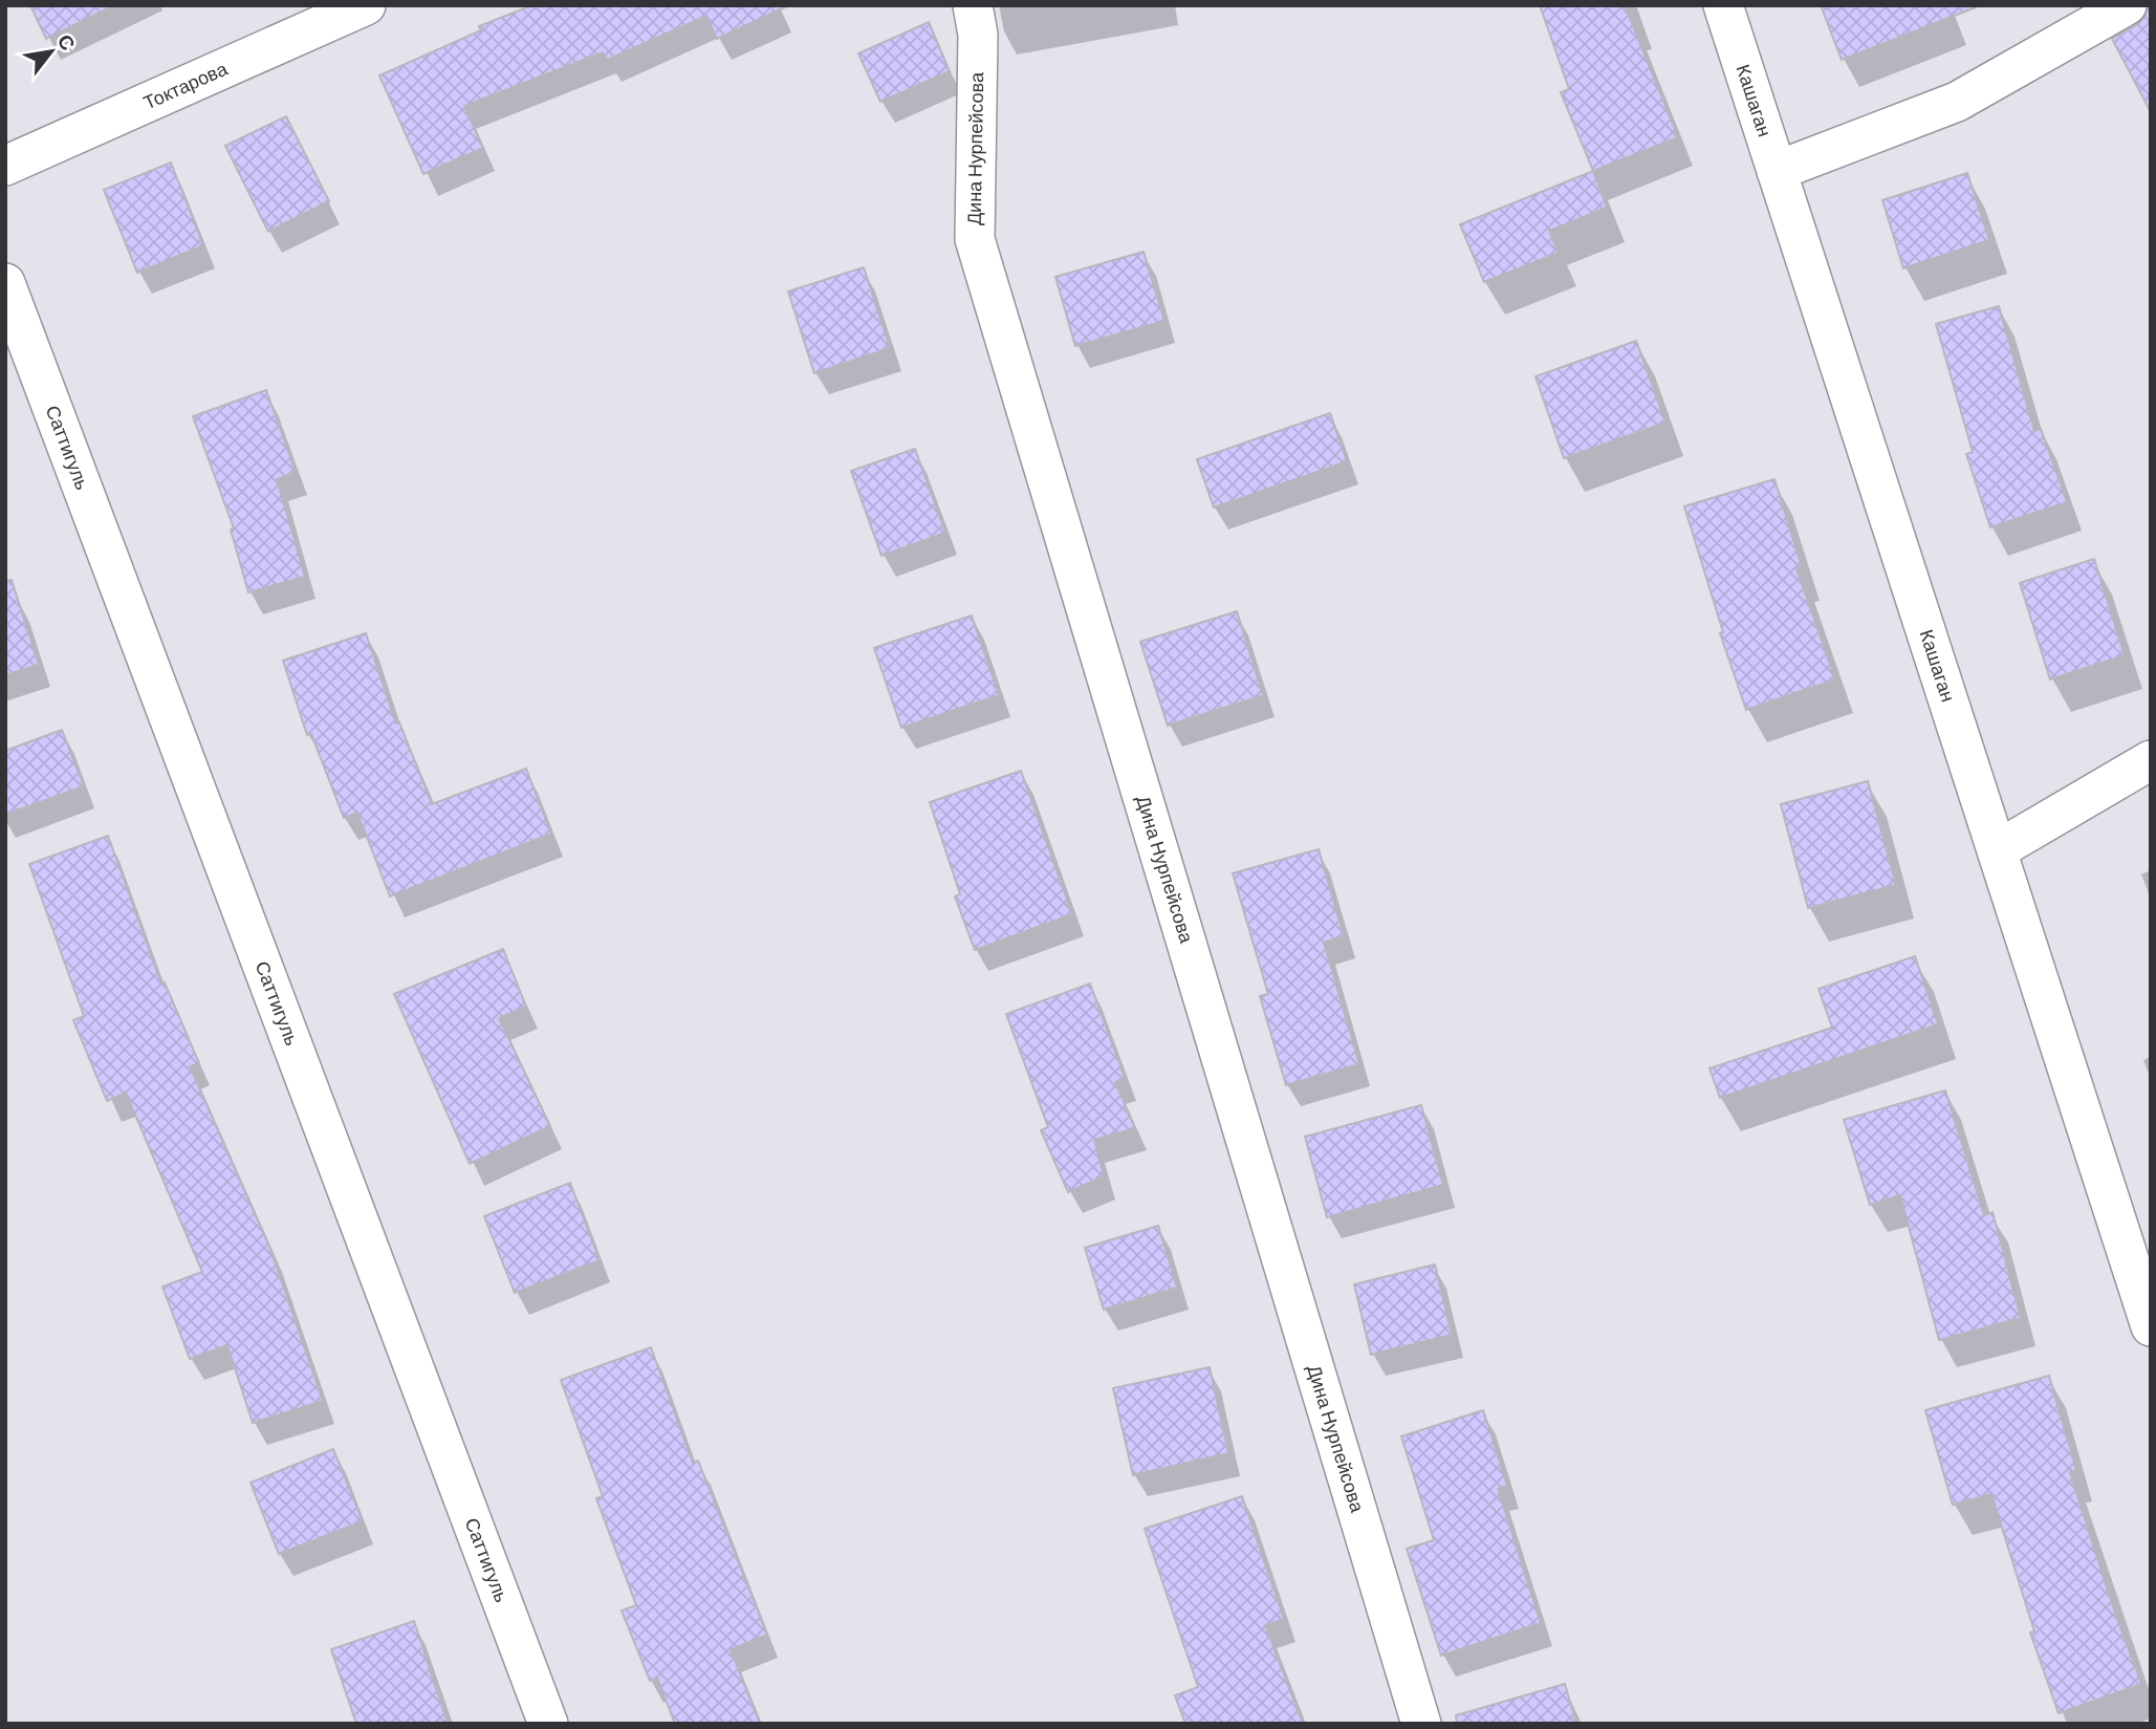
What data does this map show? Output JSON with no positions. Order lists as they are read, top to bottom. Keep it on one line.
{"streets":{"street":["Токтарова","Кашаган","Дина Нурпейсова","Саттигуль"]},"north":"top right"}
